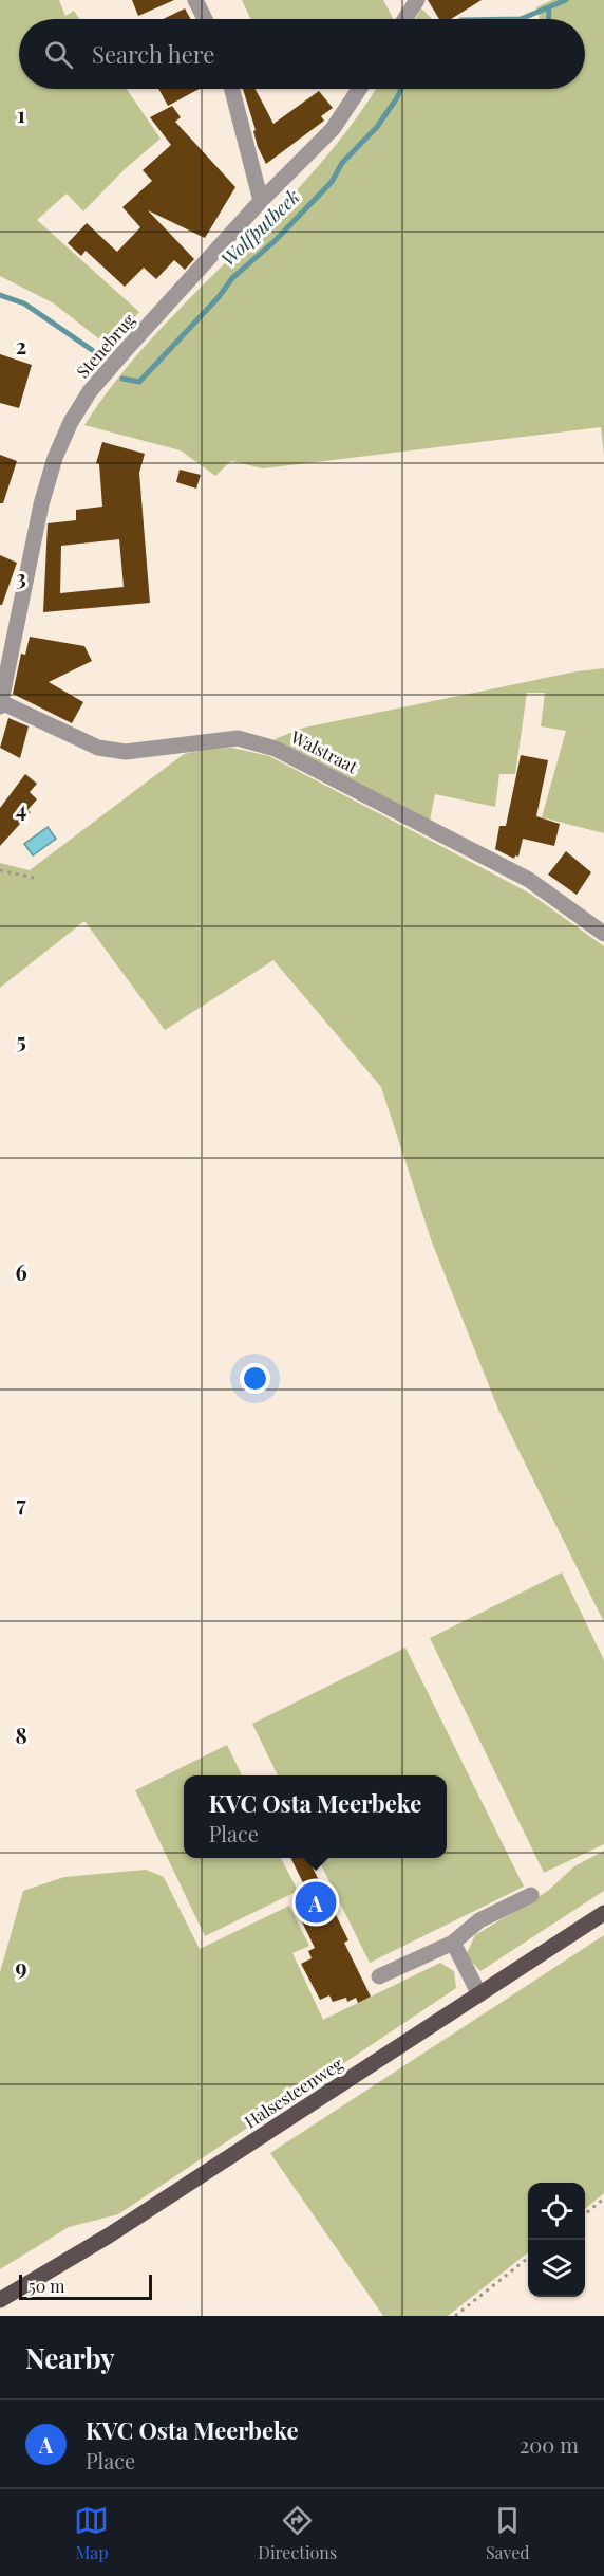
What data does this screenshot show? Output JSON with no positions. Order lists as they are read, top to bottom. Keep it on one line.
{"streets":{"main road":["Halsesteenweg"],"street":["Stenebrug","Walstraat"]},"crossings":[["Stenebrug","Walstraat"]],"water":["Wolfputbeek"],"scale_bar":"50 m","page":{"search":"Search here","popup":["KVC Osta Meerbeke","Place"],"pins":"A","scale":"50 m","heading":"Nearby","list":[{"mark":"A","name":"KVC Osta Meerbeke","note":"Place","value":"200 m"}],"nav":["Map","Directions","Saved"]},"grid":{"rows":["1","2","3","4","5","6","7","8","9"]}}
